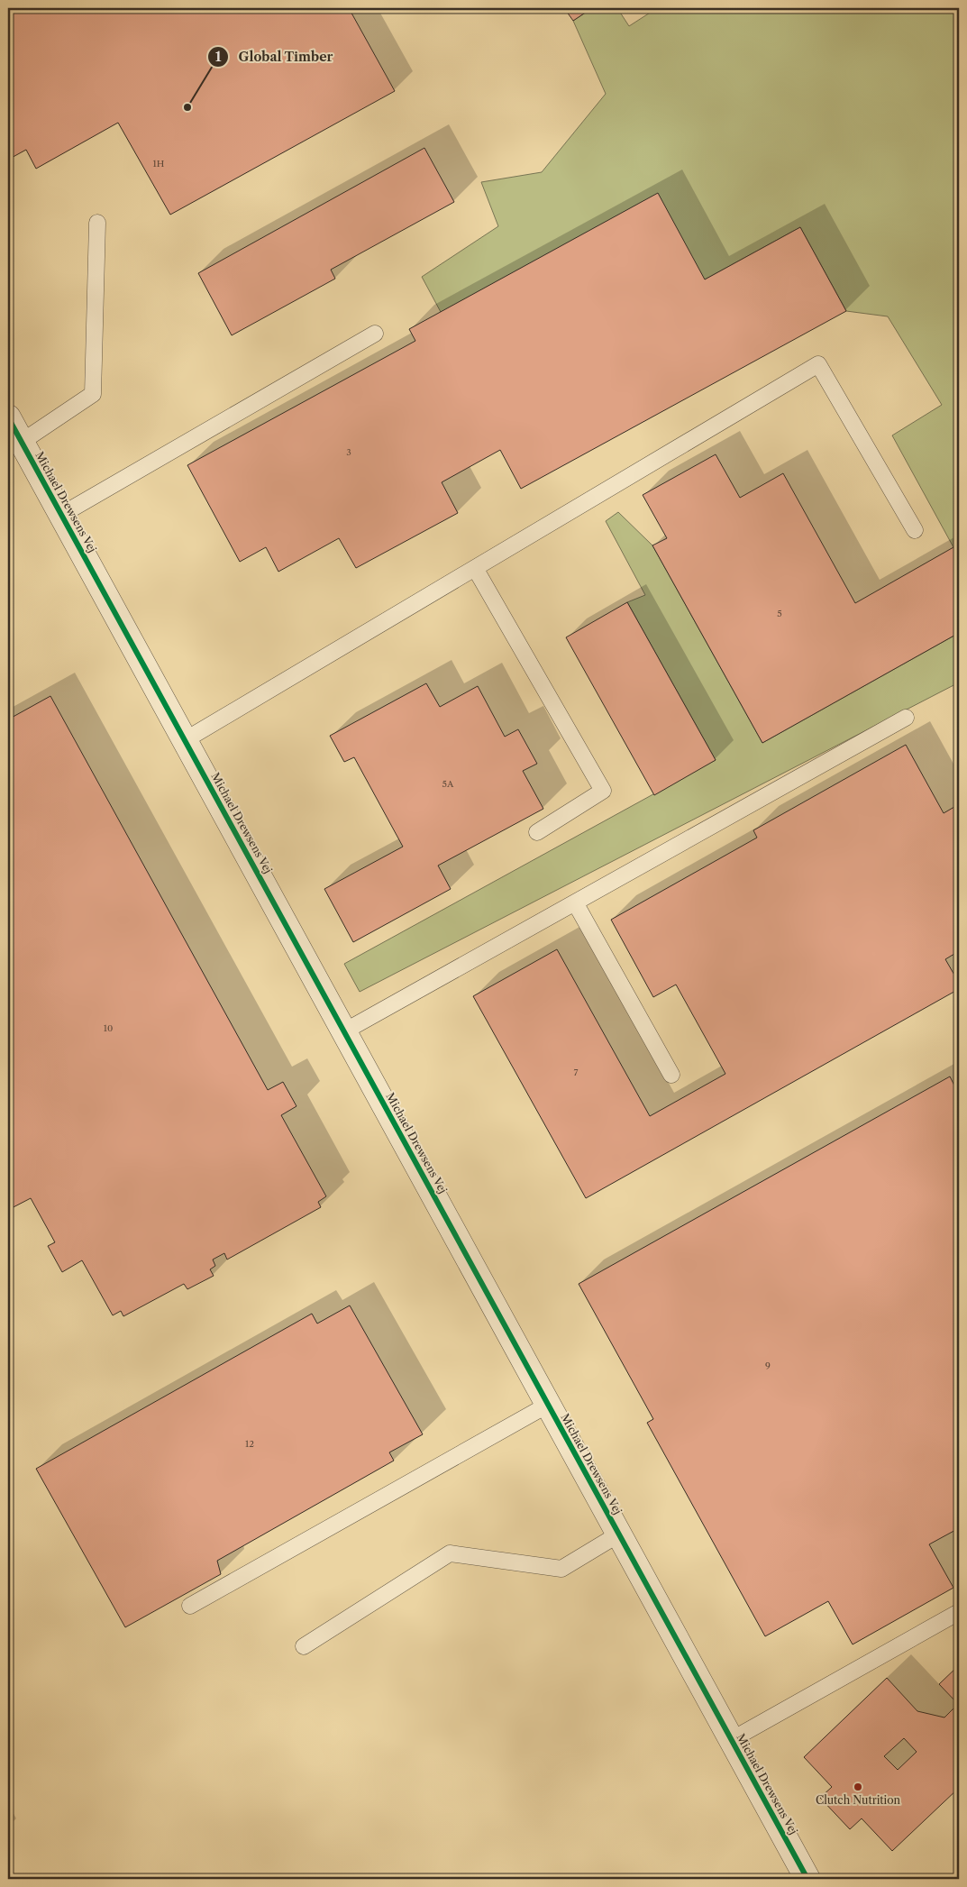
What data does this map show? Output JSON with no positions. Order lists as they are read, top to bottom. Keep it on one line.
{"streets":{"street":["Michael Drewsens Vej"]},"places":["Global Timber","Clutch Nutrition"],"house_numbers":["1H","3","5","5A","10","7","9","12"]}
